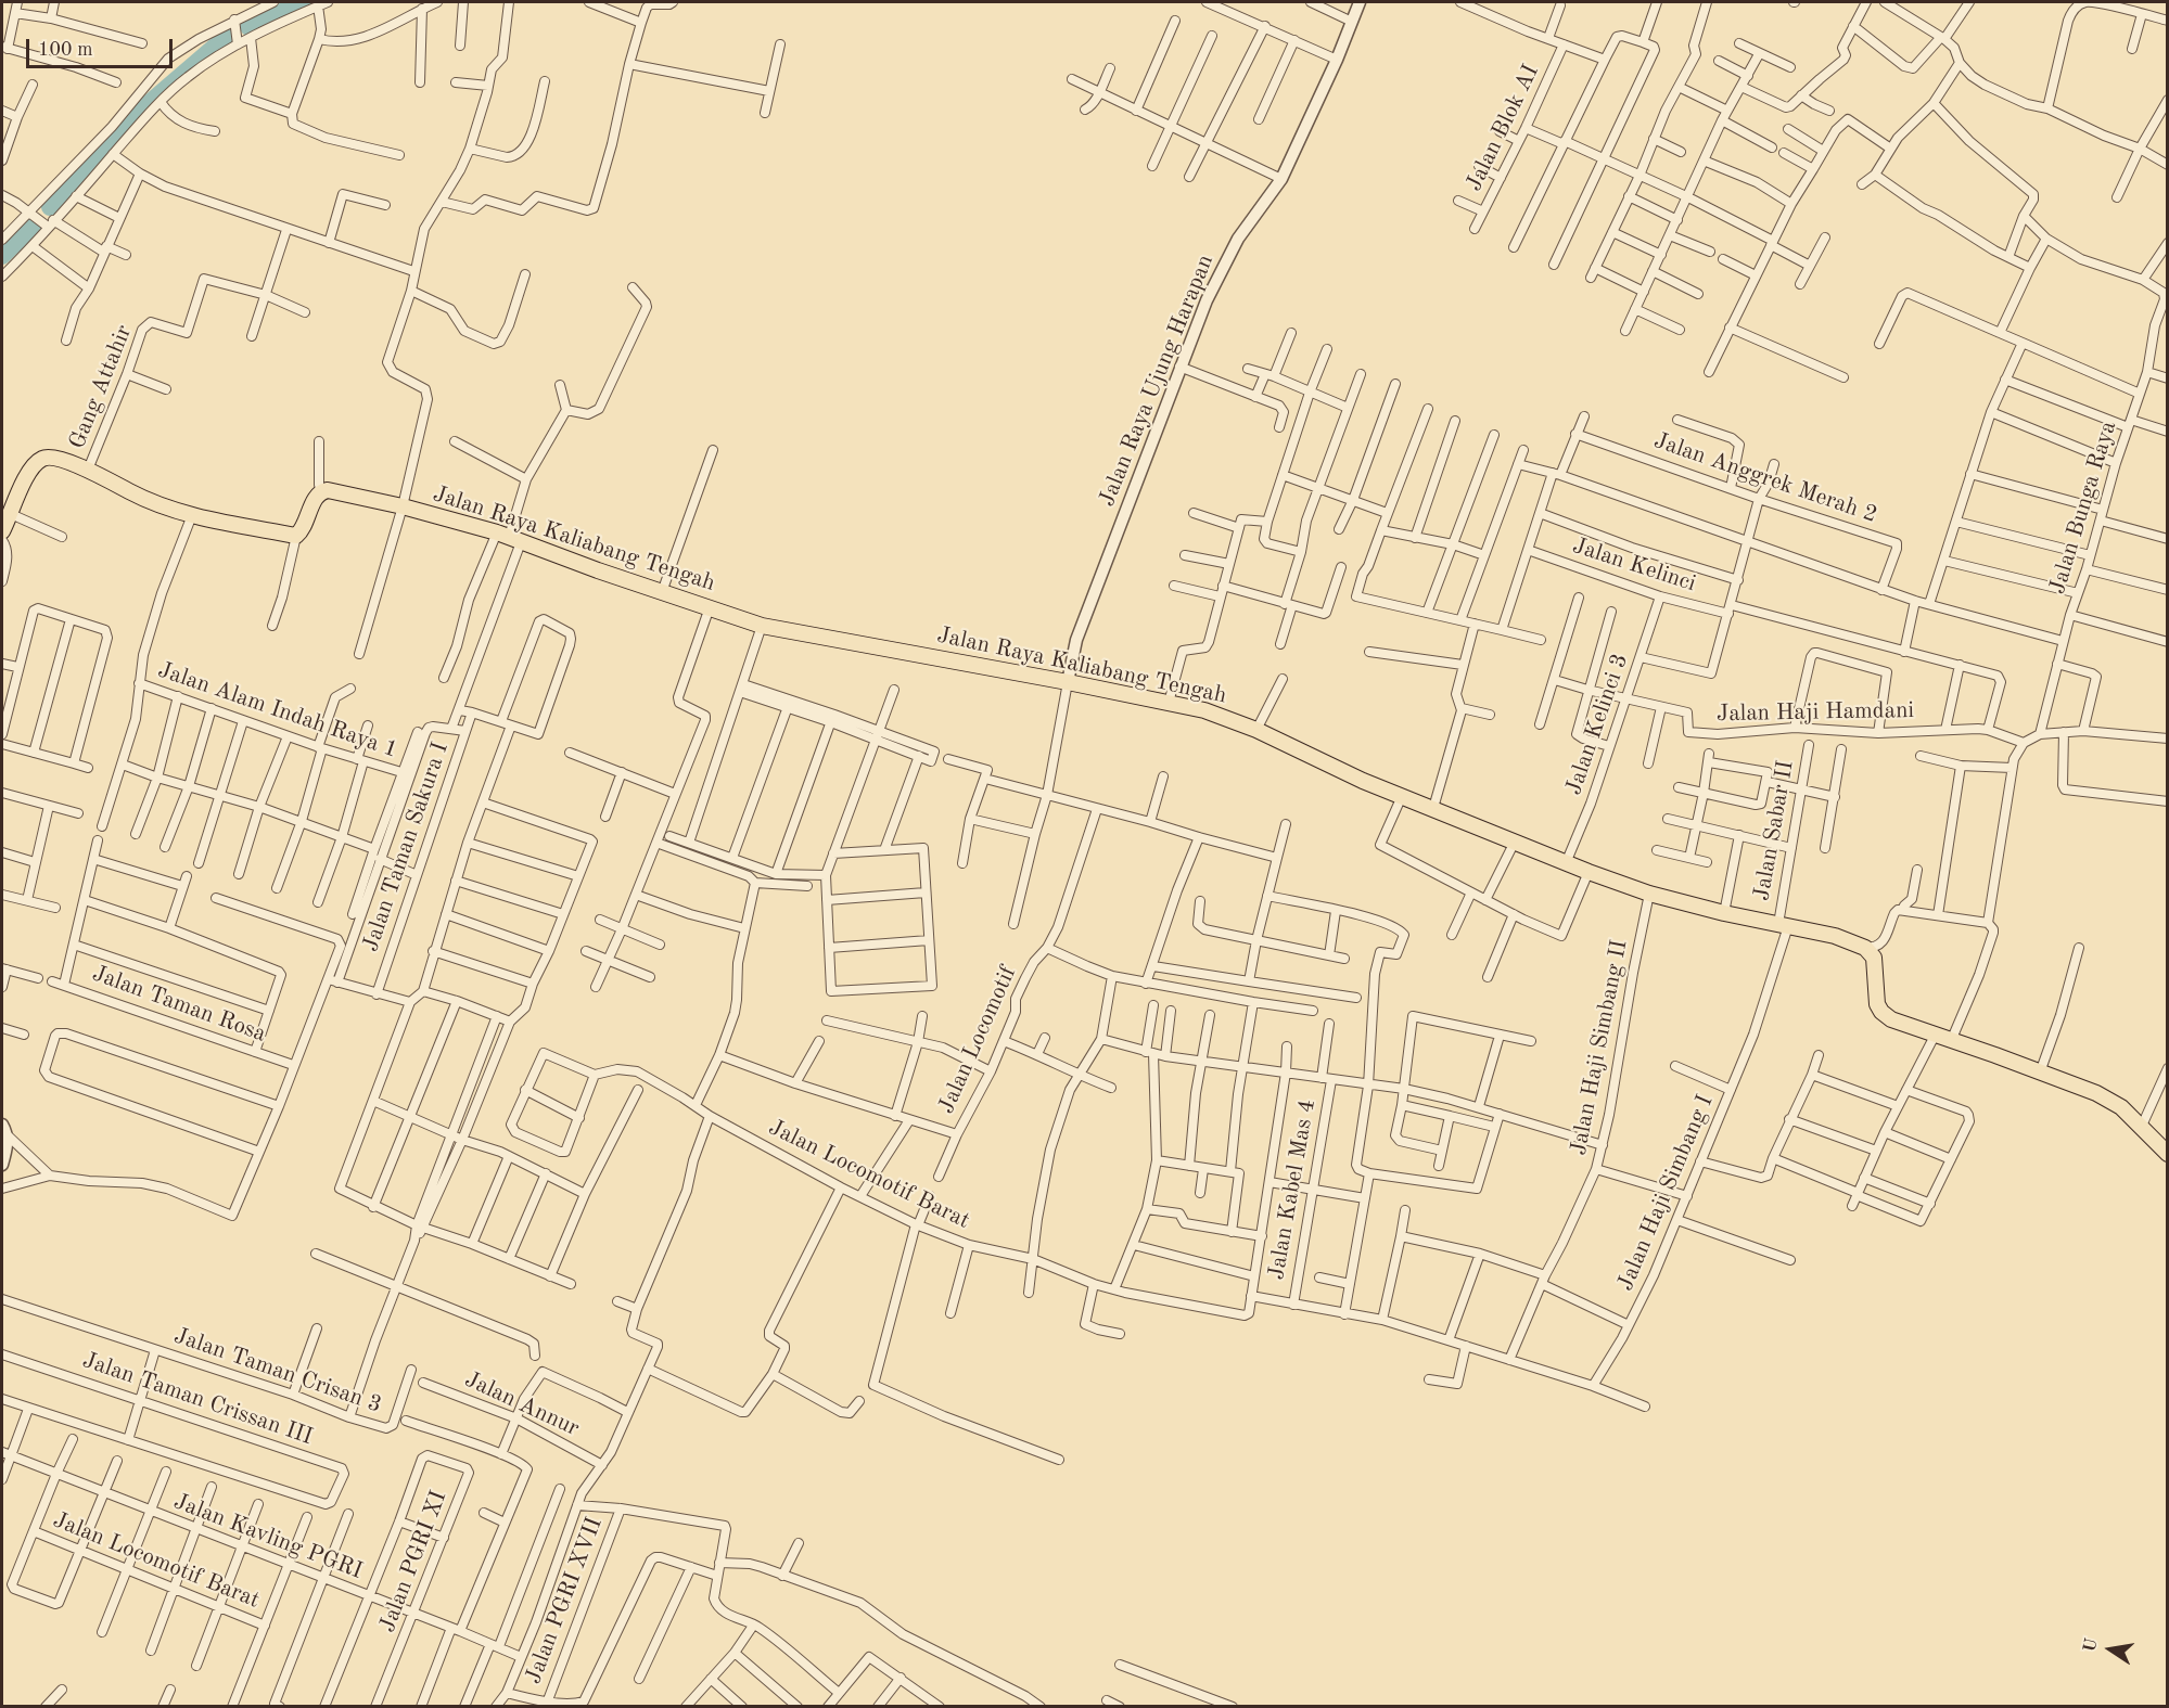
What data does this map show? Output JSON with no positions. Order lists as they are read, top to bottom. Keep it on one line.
{"streets":{"main road":["Jalan Raya Kaliabang Tengah"],"street":["Jalan Blok AI","Jalan Raya Ujung Harapan","Gang Attahir","Jalan Anggrek Merah 2","Jalan Bunga Raya","Jalan Kelinci","Jalan Alam Indah Raya 1","Jalan Haji Hamdani","Jalan Kelinci 3","Jalan Sabar II","Jalan Taman Sakura I","Jalan Taman Rosa","Jalan Locomotif","Jalan Haji Simbang II","Jalan Locomotif Barat","Jalan Kabel Mas 4","Jalan Haji Simbang I","Jalan Taman Crisan 3","Jalan Taman Crissan III","Jalan Annur","Jalan Kavling PGRI","Jalan PGRI XI","Jalan PGRI XVII"]},"crossings":[["Jalan Raya Ujung Harapan","Jalan Raya Kaliabang Tengah"],["Jalan Raya Kaliabang Tengah","Jalan Kelinci 3"],["Jalan Raya Kaliabang Tengah","Jalan Sabar II"],["Jalan Raya Kaliabang Tengah","Jalan Haji Simbang II"],["Jalan Raya Kaliabang Tengah","Jalan Haji Simbang I"],["Jalan Kelinci","Jalan Haji Hamdani"],["Jalan Kelinci","Jalan Kelinci 3"],["Jalan Haji Hamdani","Jalan Kelinci 3"],["Jalan Sabar II","Jalan Haji Simbang I"],["Jalan Locomotif","Jalan Locomotif Barat"],["Jalan Kavling PGRI","Jalan PGRI XI"]],"scale_bar":"100 m","north":"left"}
